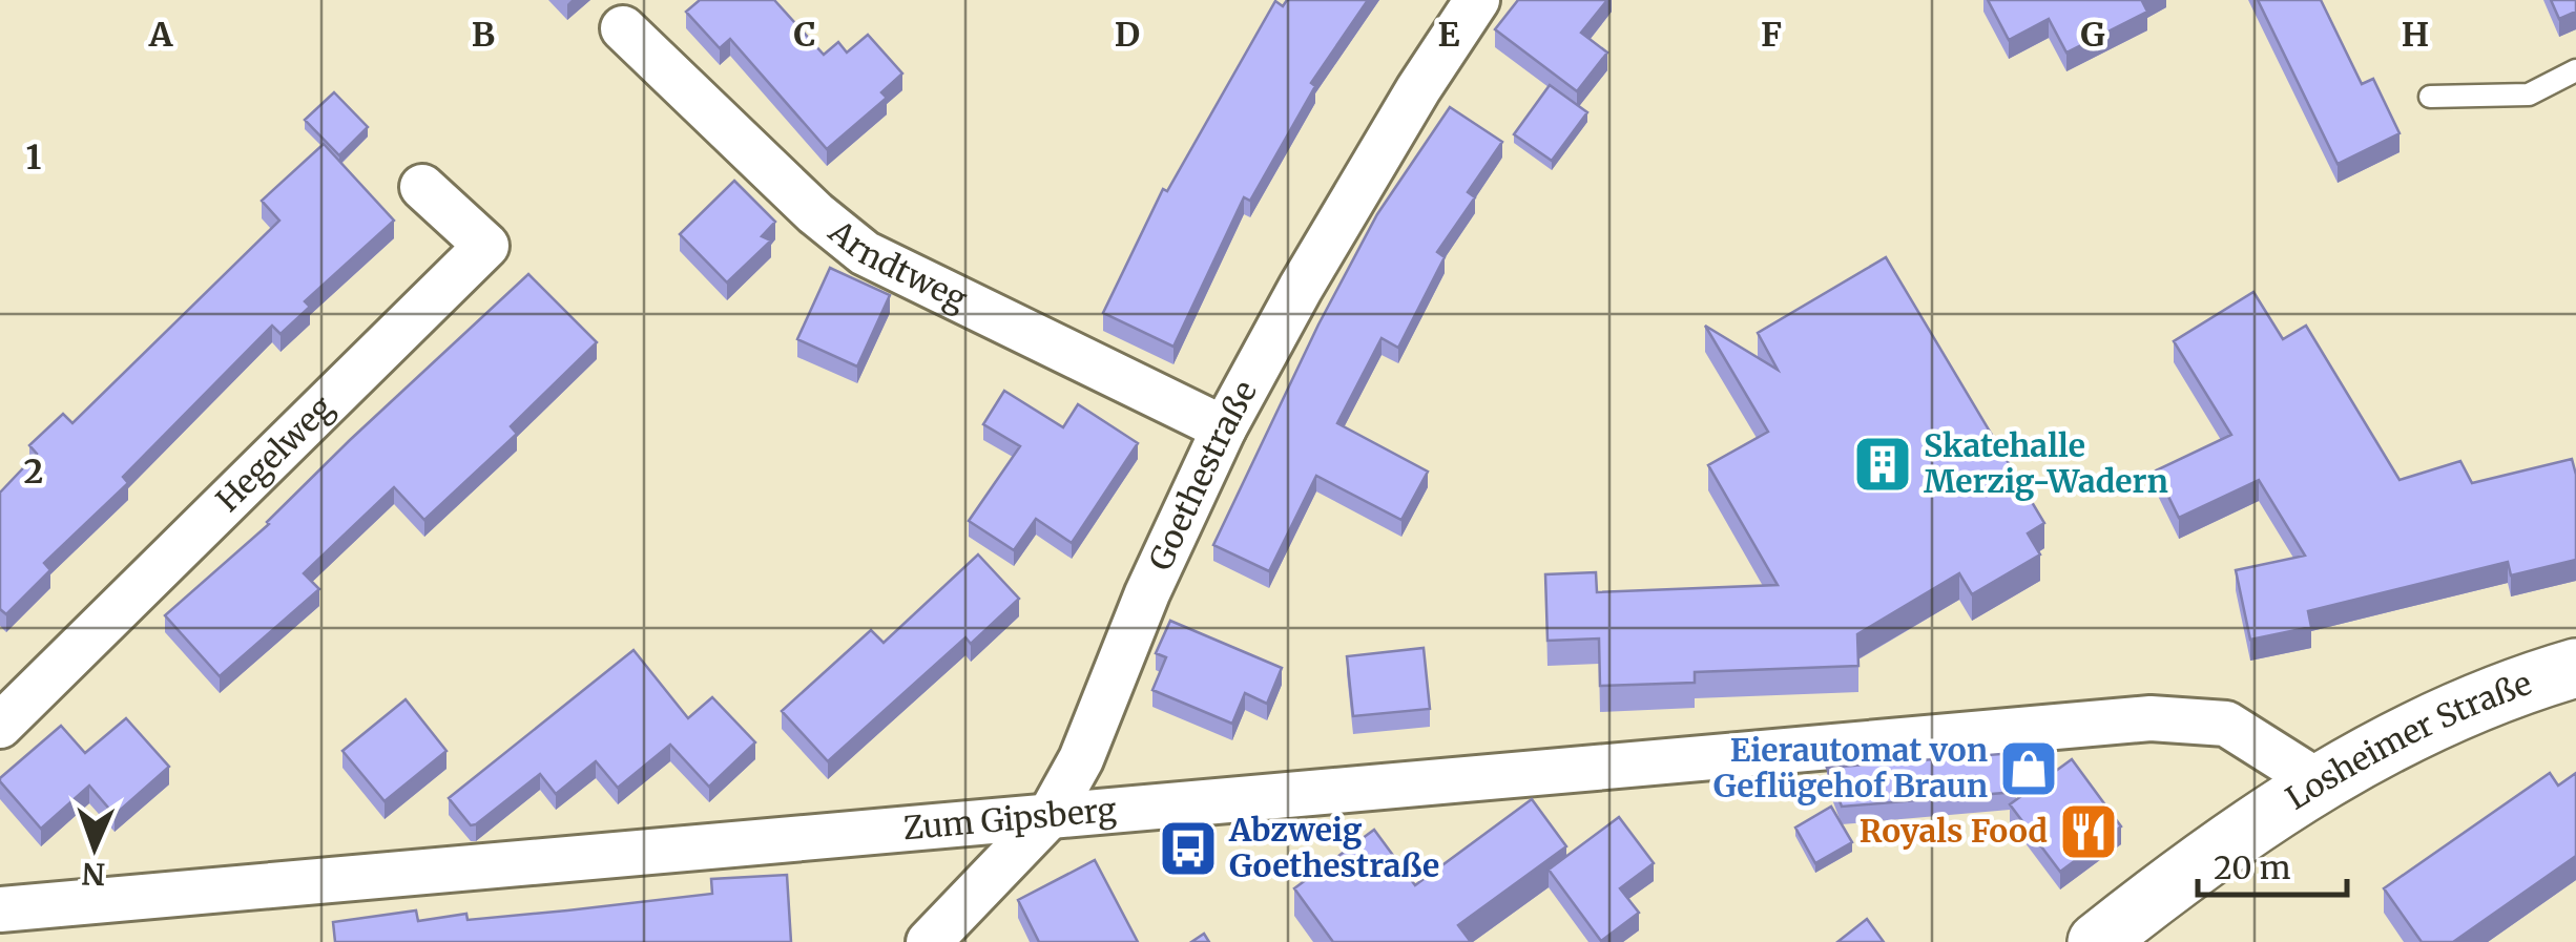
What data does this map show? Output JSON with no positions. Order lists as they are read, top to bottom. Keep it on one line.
{"streets":{"main road":["Losheimer Straße"],"street":["Arndtweg","Hegelweg","Goethestraße","Zum Gipsberg"]},"crossings":[["Arndtweg","Goethestraße"],["Goethestraße","Zum Gipsberg"],["Losheimer Straße","Zum Gipsberg"]],"places":{"building":["Skatehalle Merzig-Wadern"],"shop":["Eierautomat von Geflügehof Braun"],"restaurant":["Royals Food"],"bus stop":["Abzweig Goethestraße"]},"scale_bar":"20 m","north":"bottom","grid":{"columns":["A","B","C","D","E","F","G","H"],"rows":["1","2"]}}
